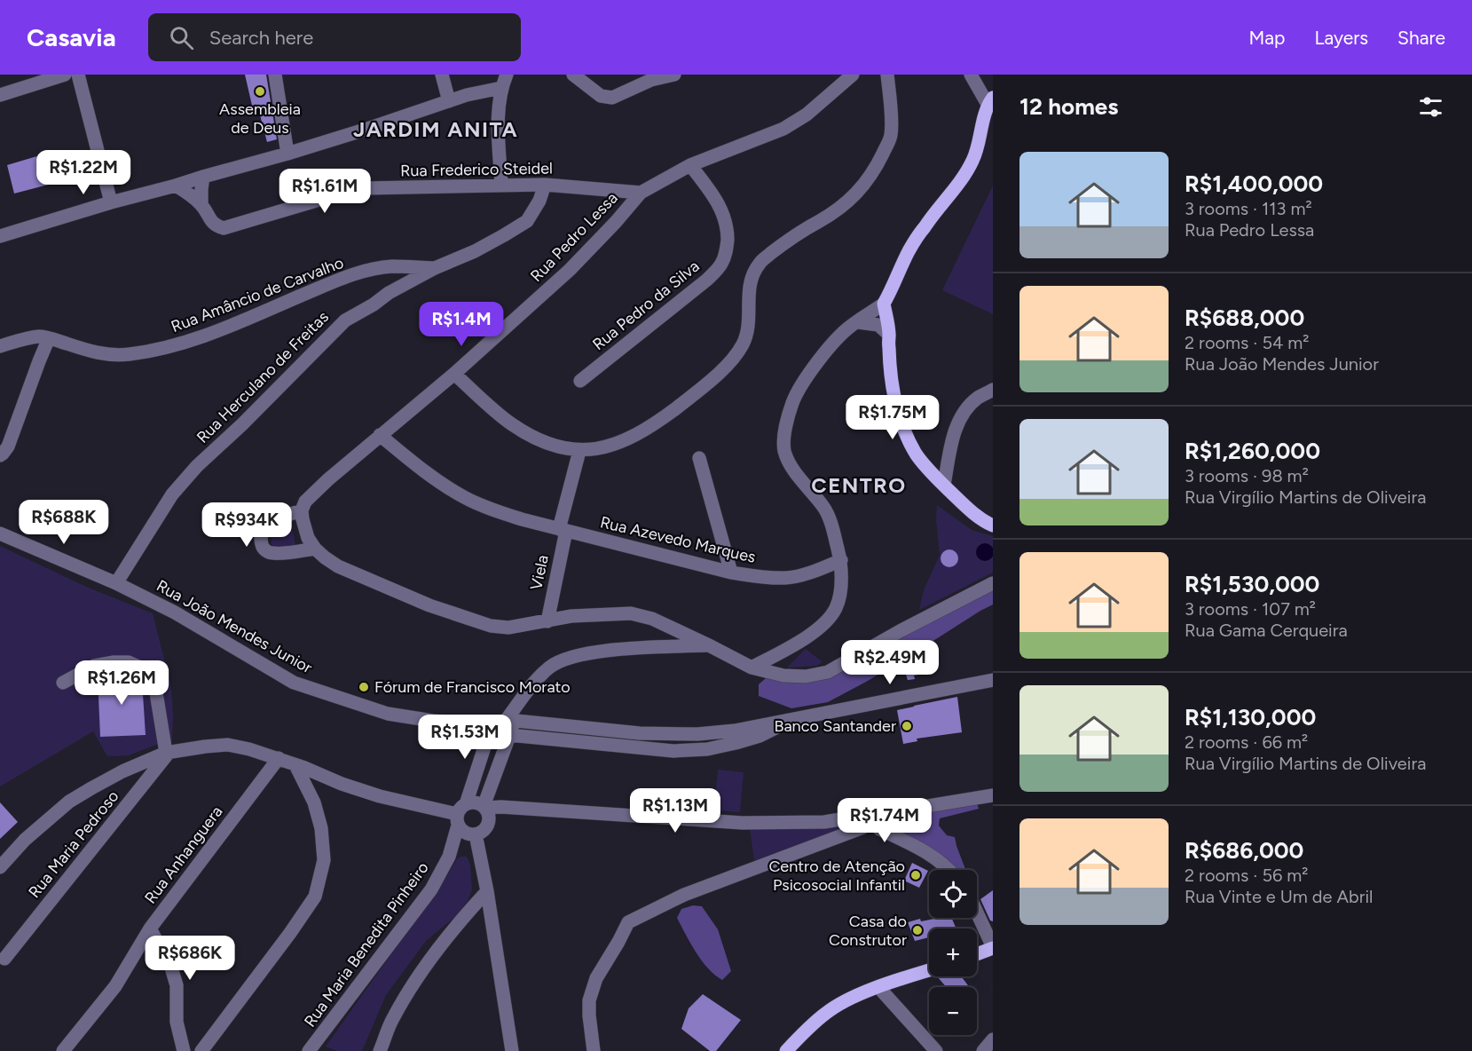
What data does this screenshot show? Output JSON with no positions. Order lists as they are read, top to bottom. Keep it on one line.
{"streets":{"street":["Rua Frederico Steidel","Rua Pedro Lessa","Rua Amâncio de Carvalho","Rua Pedro da Silva","Rua Herculano de Freitas","Rua Azevedo Marques","Viela","Rua João Mendes Junior","Rua Maria Pedroso","Rua Anhanguera","Rua Maria Benedita Pinheiro"]},"crossings":[["Rua Frederico Steidel","Rua Pedro Lessa"],["Rua Frederico Steidel","Rua Herculano de Freitas"],["Rua Pedro Lessa","Rua Pedro da Silva"],["Rua Pedro Lessa","Rua Azevedo Marques"],["Rua Amâncio de Carvalho","Rua Herculano de Freitas"],["Rua Herculano de Freitas","Rua João Mendes Junior"],["Rua Azevedo Marques","Viela"],["Rua João Mendes Junior","Rua Maria Benedita Pinheiro"]],"districts":["JARDIM ANITA","CENTRO"],"places":["Assembleia de Deus","Fórum de Francisco Morato","Banco Santander","Centro de Atenção Psicosocial Infantil","Casa do Construtor"],"page":{"header":"Casavia","search":"Search here","nav":["Map","Layers","Share"],"heading":"12 homes","list":[{"name":"R$1,400,000","note":"3 rooms · 113 m² · Rua Pedro Lessa"},{"name":"R$688,000","note":"2 rooms · 54 m² · Rua João Mendes Junior"},{"name":"R$1,260,000","note":"3 rooms · 98 m² · Rua Virgílio Martins de Oliveira"},{"name":"R$1,530,000","note":"3 rooms · 107 m² · Rua Gama Cerqueira"},{"name":"R$1,130,000","note":"2 rooms · 66 m² · Rua Virgílio Martins de Oliveira"},{"name":"R$686,000","note":"2 rooms · 56 m² · Rua Vinte e Um de Abril"}],"price":["R$1.22M","R$1.61M","R$1.4M","R$1.75M","R$688K","R$934K","R$2.49M","R$1.26M","R$1.53M","R$1.13M","R$1.74M","R$686K"],"map_buttons":["+","−"]}}
